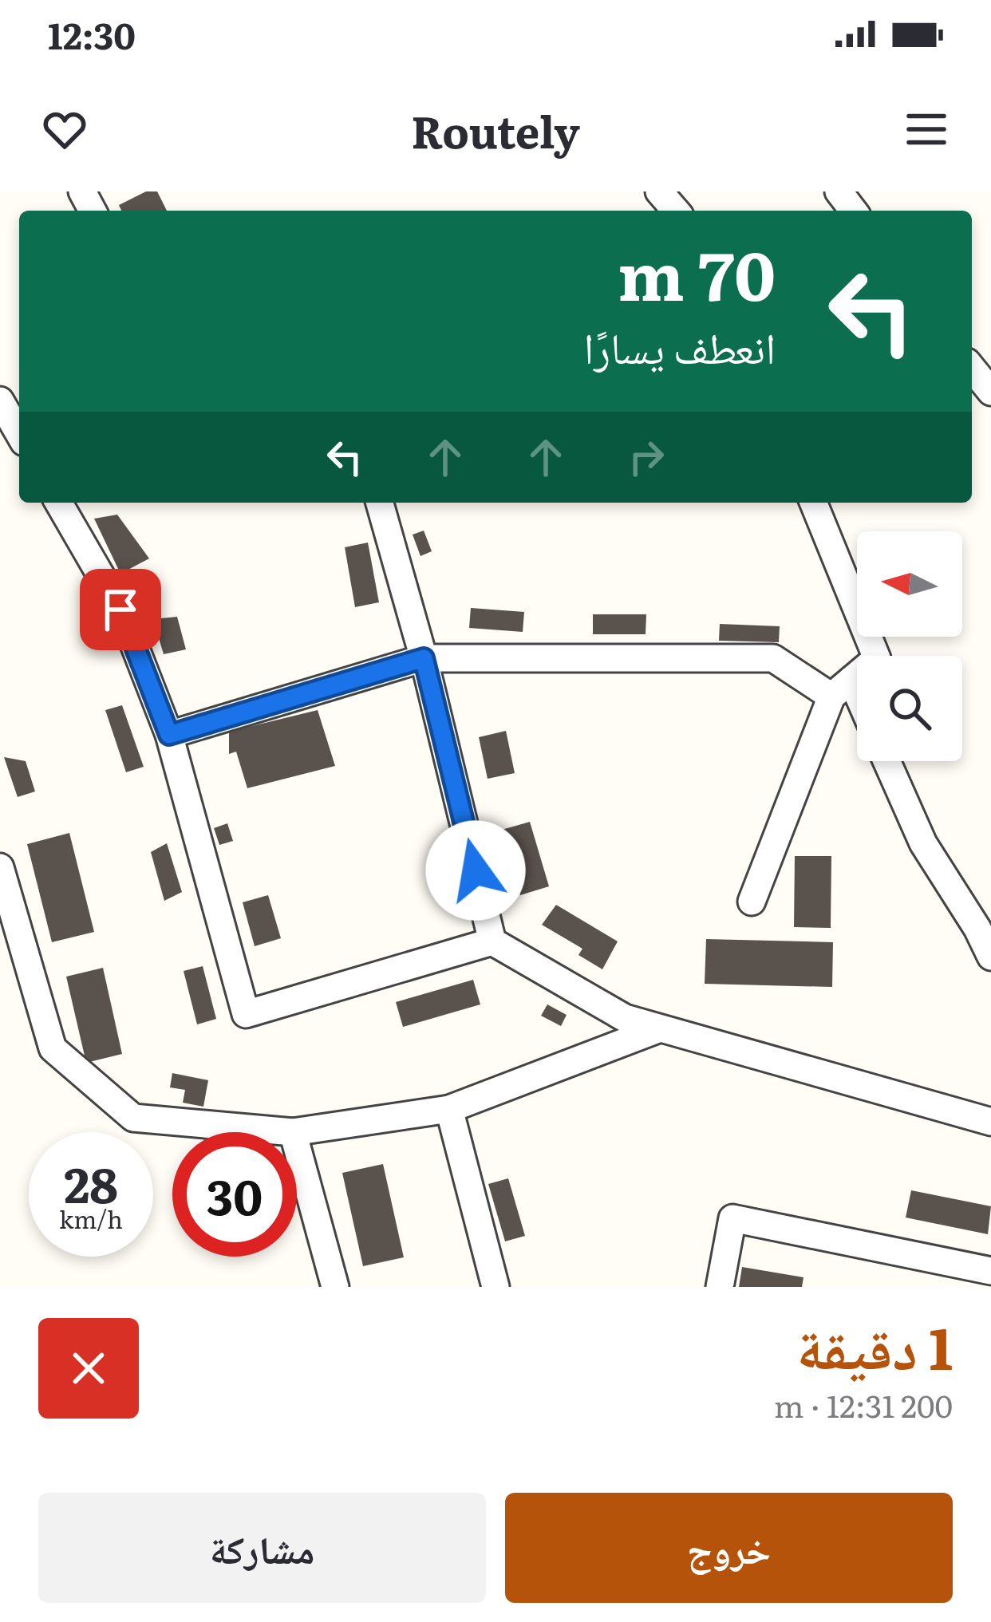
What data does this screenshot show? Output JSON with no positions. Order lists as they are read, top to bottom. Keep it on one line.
{"north":"left","page":{"status":"12:30","header":"Routely","turn":["70 m","انعطف يسارًا"],"speed":"28 km/h","limit":"30","heading":["1 دقيقة","200 m · 12:31"],"buttons":["خروج","مشاركة"]}}
